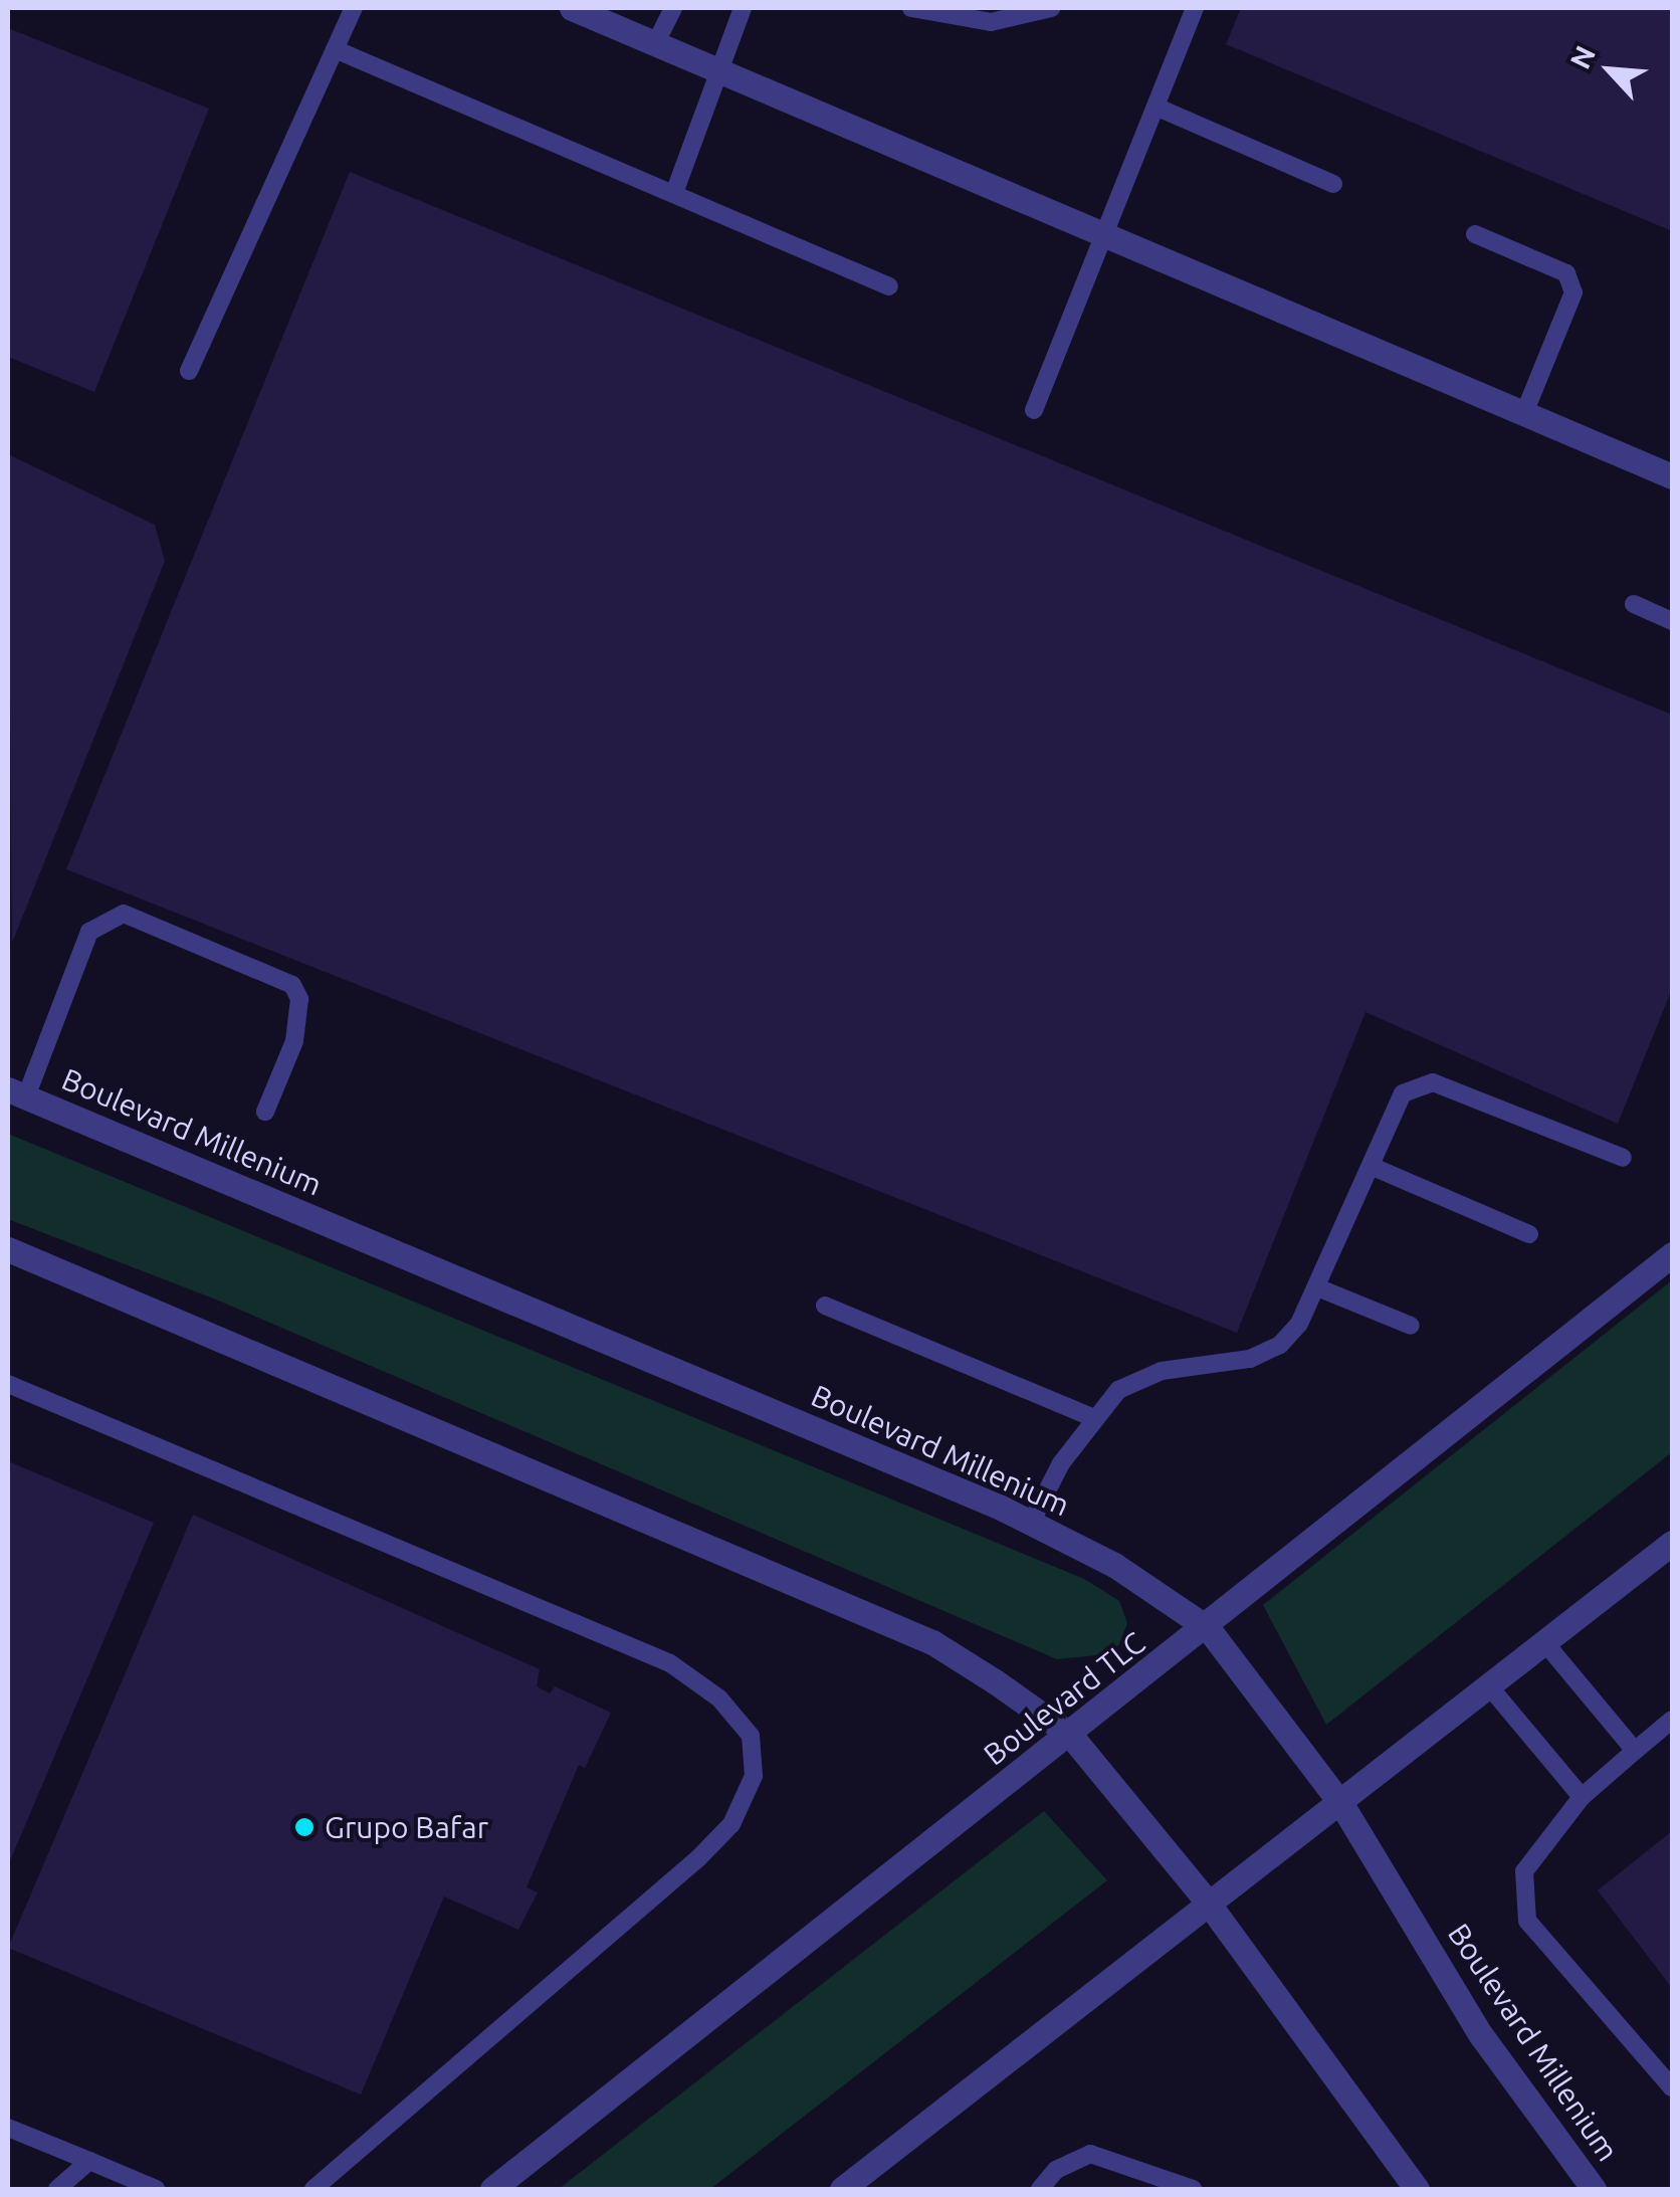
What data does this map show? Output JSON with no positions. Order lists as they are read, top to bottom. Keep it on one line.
{"streets":{"street":["Boulevard Millenium","Boulevard TLC"]},"crossings":[["Boulevard Millenium","Boulevard TLC"]],"places":["Grupo Bafar"],"north":"top left"}
